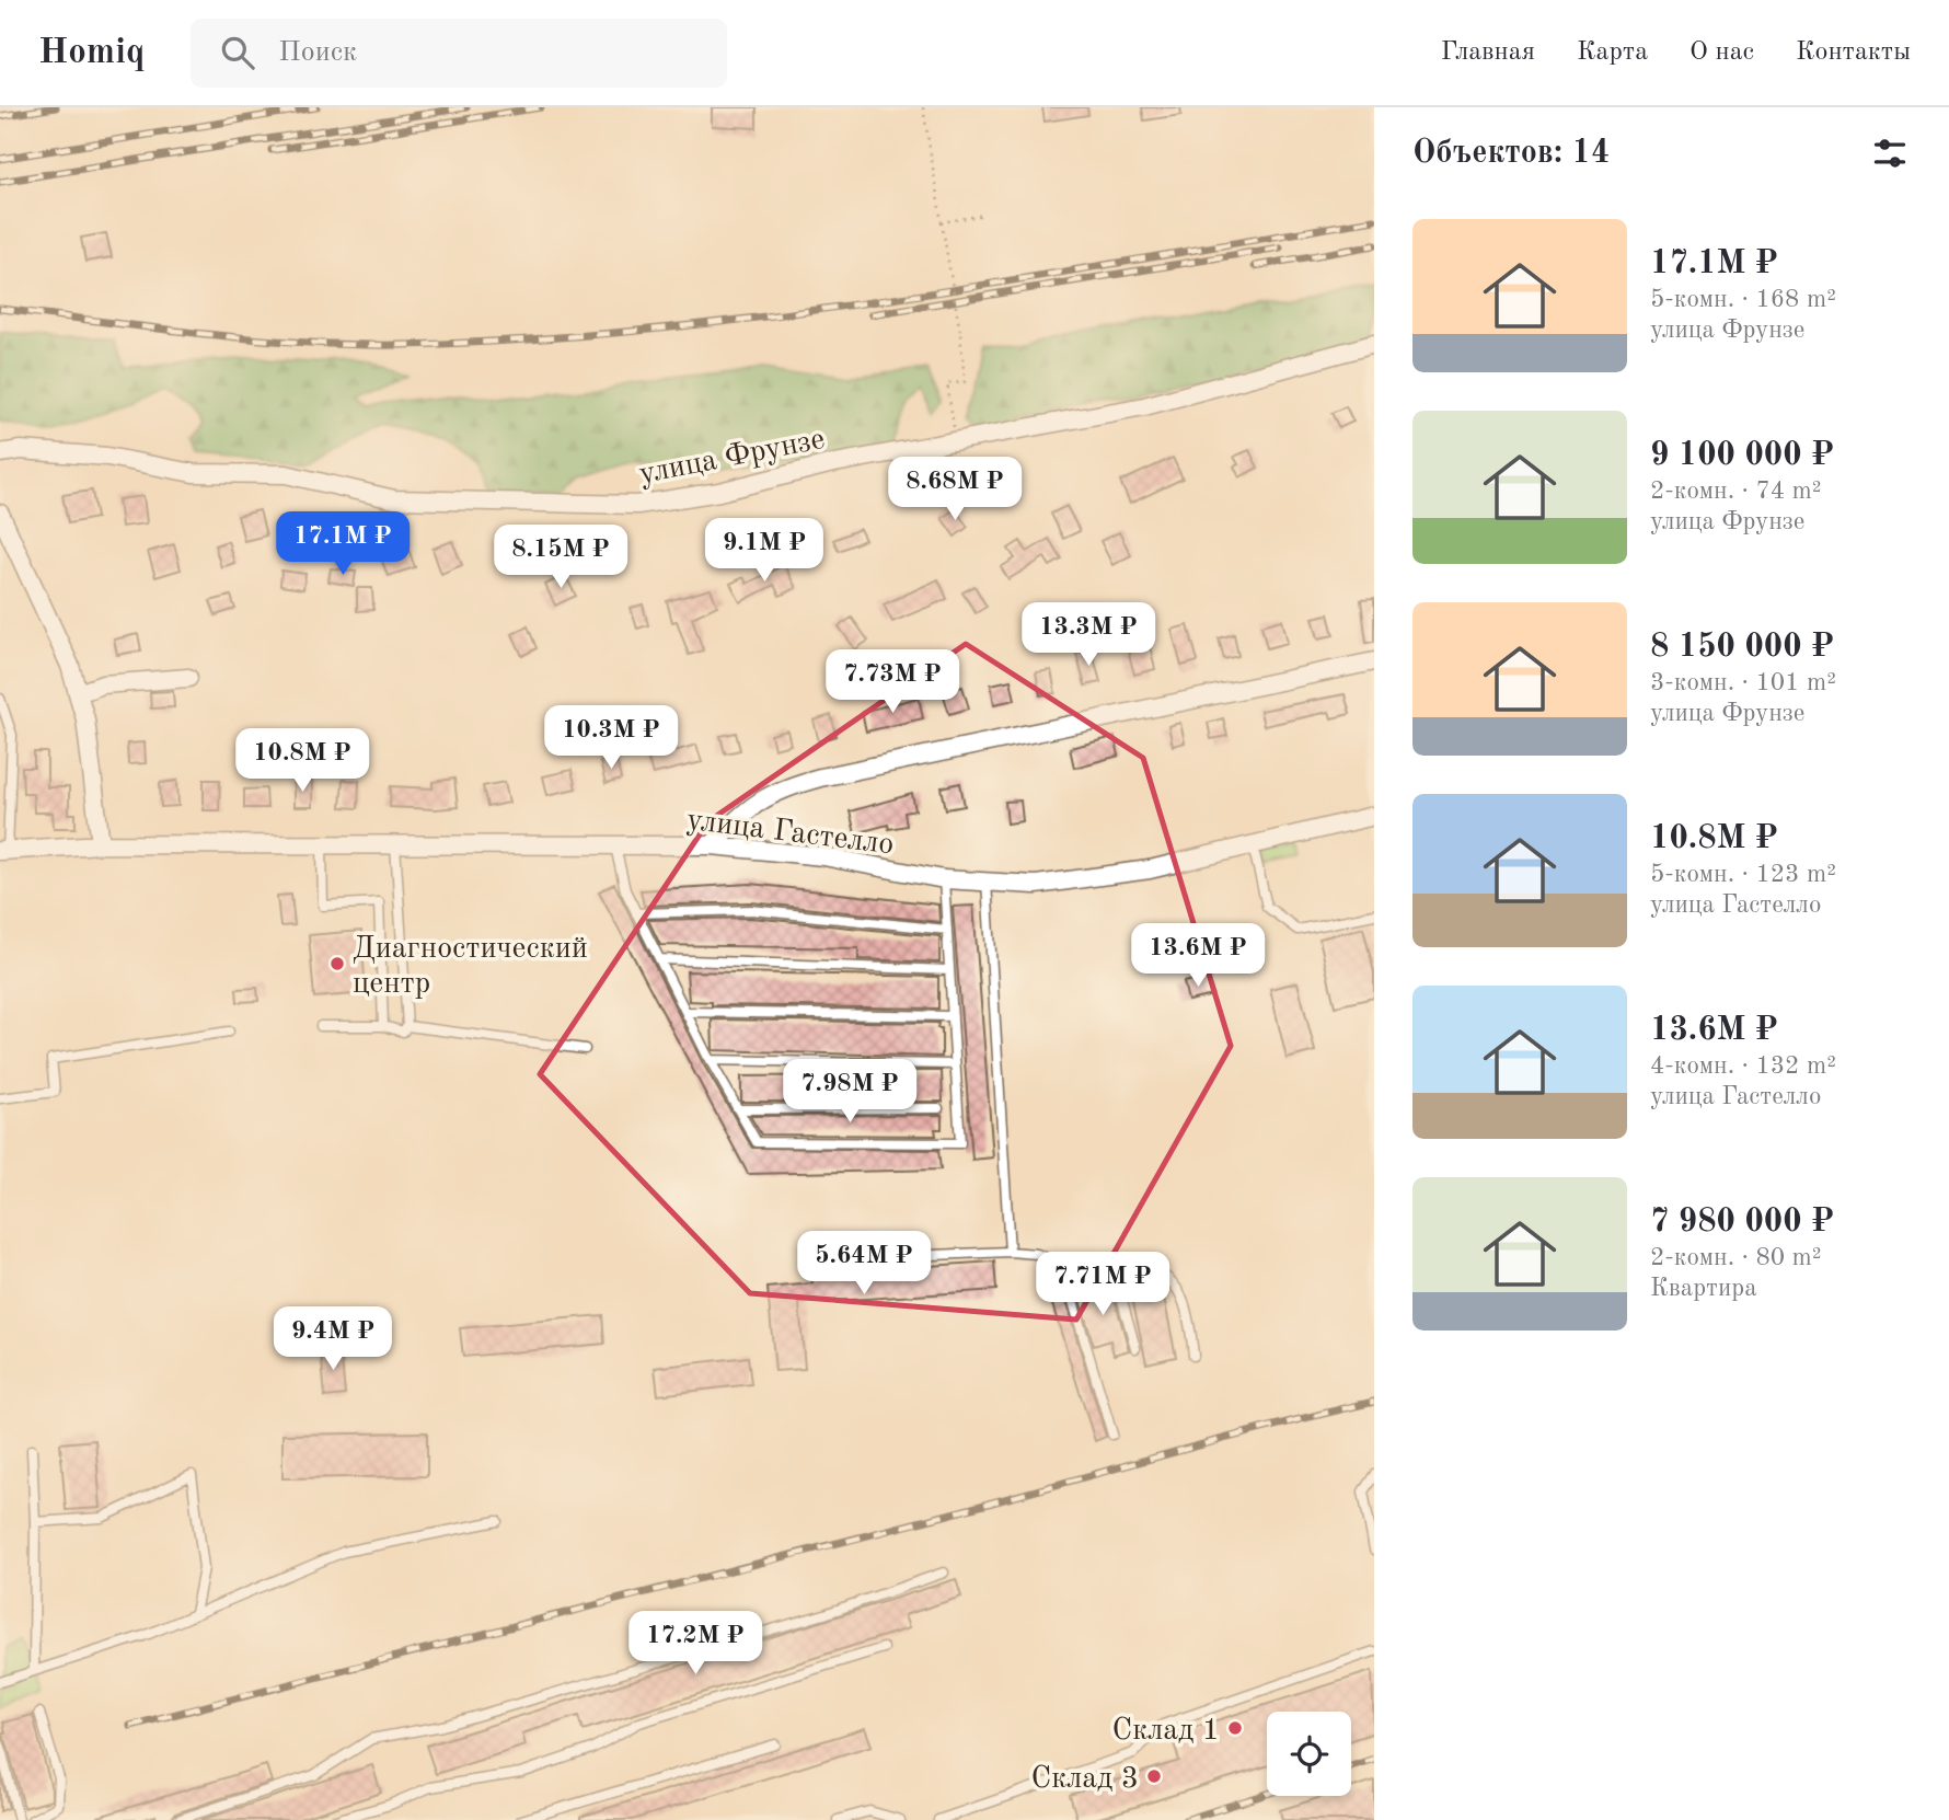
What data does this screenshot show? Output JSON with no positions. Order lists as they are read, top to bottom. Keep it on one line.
{"streets":{"street":["улица Фрунзе","улица Гастелло"]},"places":["Диагностический центр","Склад 1","Склад 3"],"page":{"header":"Homiq","search":"Поиск","nav":["Главная","Карта","О нас","Контакты"],"heading":"Объектов: 14","list":[{"name":"17.1M ₽","note":"5-комн. · 168 m² · улица Фрунзе"},{"name":"9 100 000 ₽","note":"2-комн. · 74 m² · улица Фрунзе"},{"name":"8 150 000 ₽","note":"3-комн. · 101 m² · улица Фрунзе"},{"name":"10.8M ₽","note":"5-комн. · 123 m² · улица Гастелло"},{"name":"13.6M ₽","note":"4-комн. · 132 m² · улица Гастелло"},{"name":"7 980 000 ₽","note":"2-комн. · 80 m² · Квартира"}],"price":["8.68M ₽","17.1M ₽","9.1M ₽","8.15M ₽","13.3M ₽","7.73M ₽","10.3M ₽","10.8M ₽","13.6M ₽","7.98M ₽","5.64M ₽","7.71M ₽","9.4M ₽","17.2M ₽"]}}
